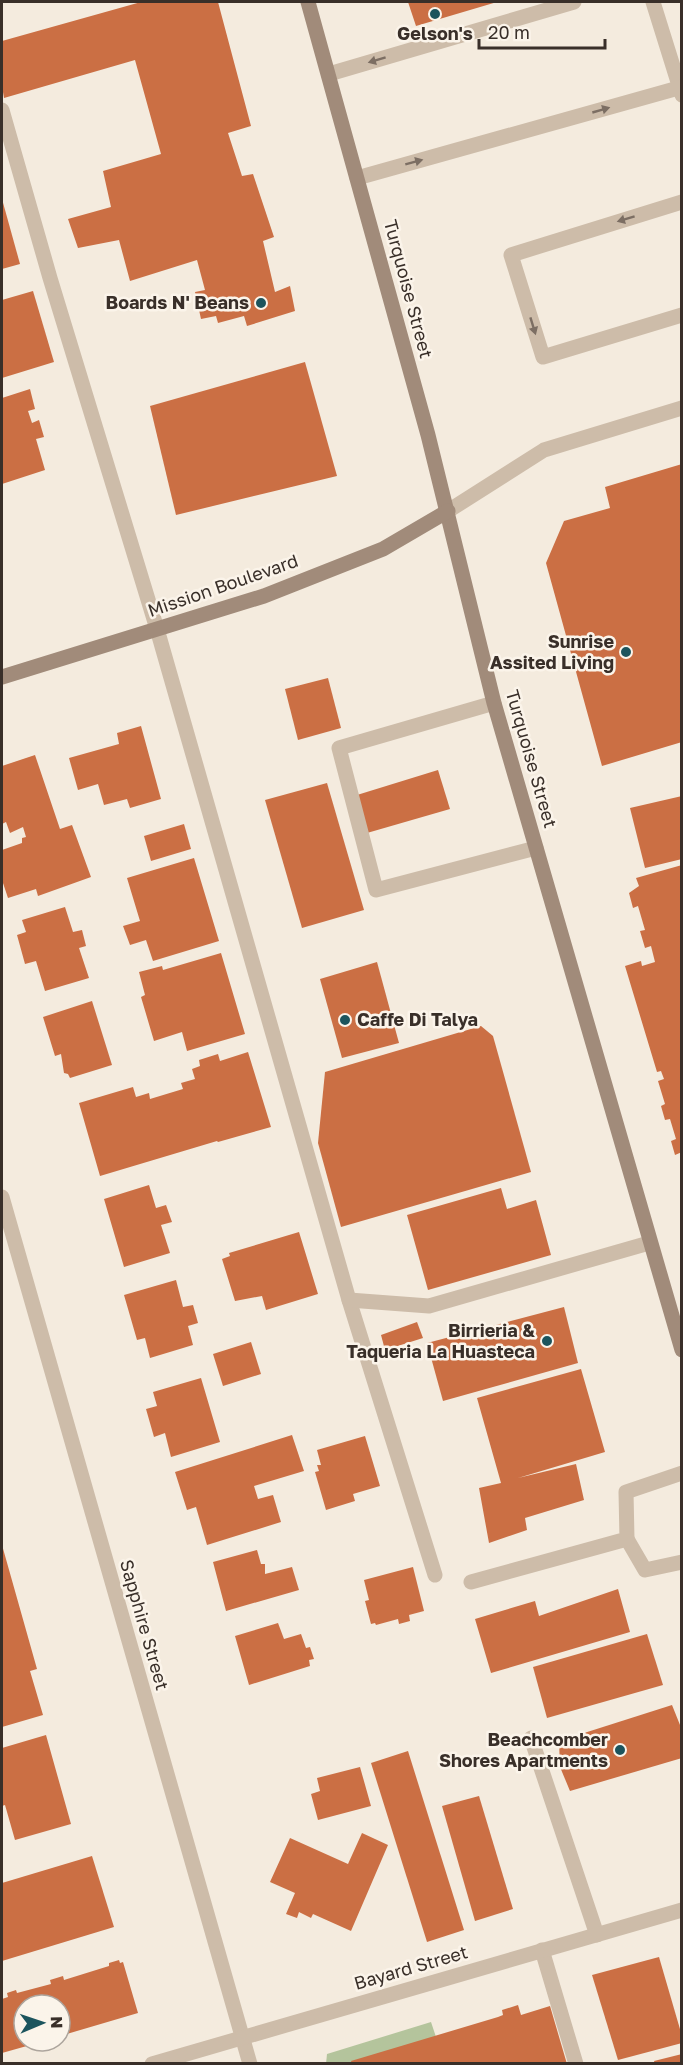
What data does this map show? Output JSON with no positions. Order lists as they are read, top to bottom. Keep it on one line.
{"streets":{"main road":["Turquoise Street","Mission Boulevard"],"street":["Sapphire Street","Bayard Street"]},"crossings":[["Turquoise Street","Mission Boulevard"],["Sapphire Street","Bayard Street"]],"places":["Gelson's","Boards N' Beans","Sunrise Assited Living","Caffe Di Talya","Birrieria & Taqueria La Huasteca","Beachcomber Shores Apartments"],"scale_bar":"20 m","north":"right"}
